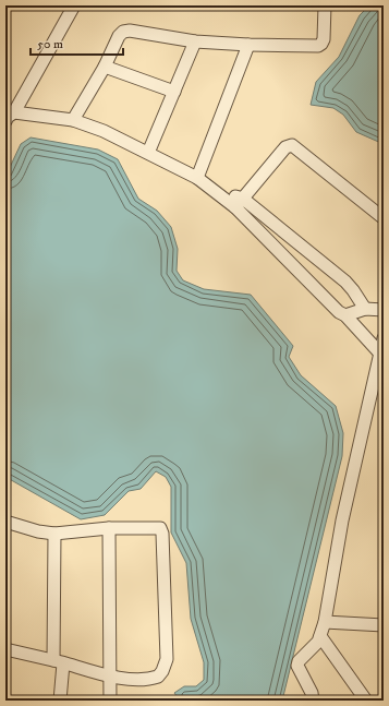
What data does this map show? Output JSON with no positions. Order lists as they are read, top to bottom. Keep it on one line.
{"scale_bar":"50 m"}
